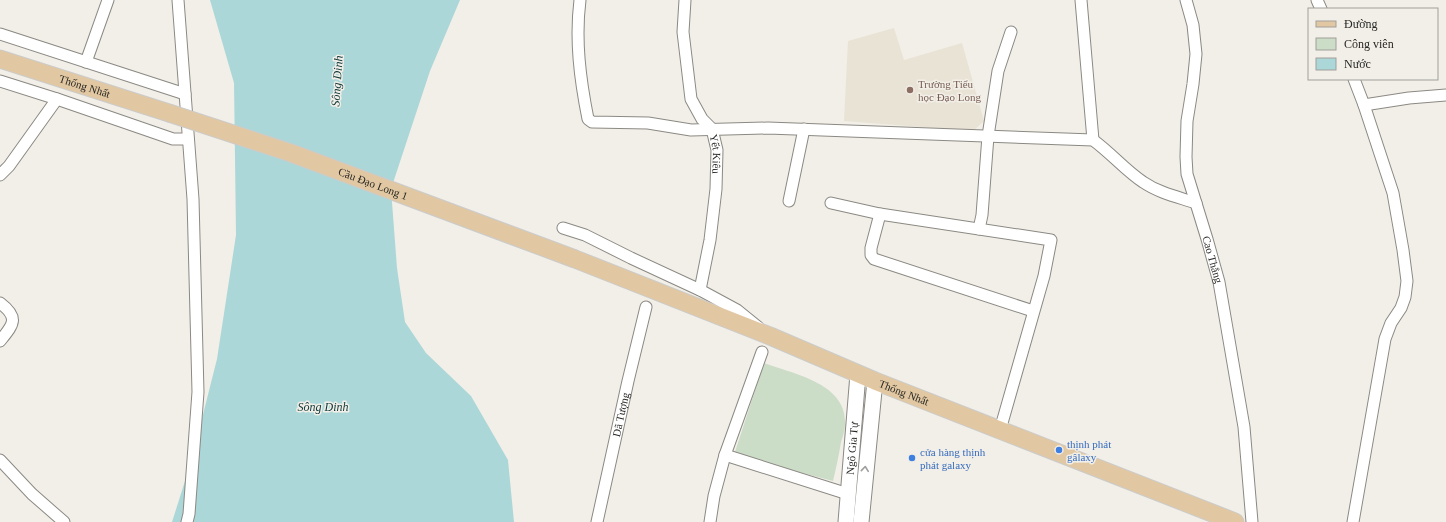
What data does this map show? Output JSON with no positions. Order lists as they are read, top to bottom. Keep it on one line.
{"streets":{"main road":["Thống Nhất","Cầu Đạo Long 1","Ngô Gia Tự"],"street":["Yết Kiêu","Cao Thắng","Dã Tượng"]},"crossings":[["Thống Nhất","Cầu Đạo Long 1"],["Thống Nhất","Ngô Gia Tự"]],"water":["Sông Dinh"],"places":["Trường Tiểu học Đạo Long","thịnh phát gâlaxy","cửa hàng thịnh phát galaxy"],"legend":["Đường","Công viên","Nước"]}
